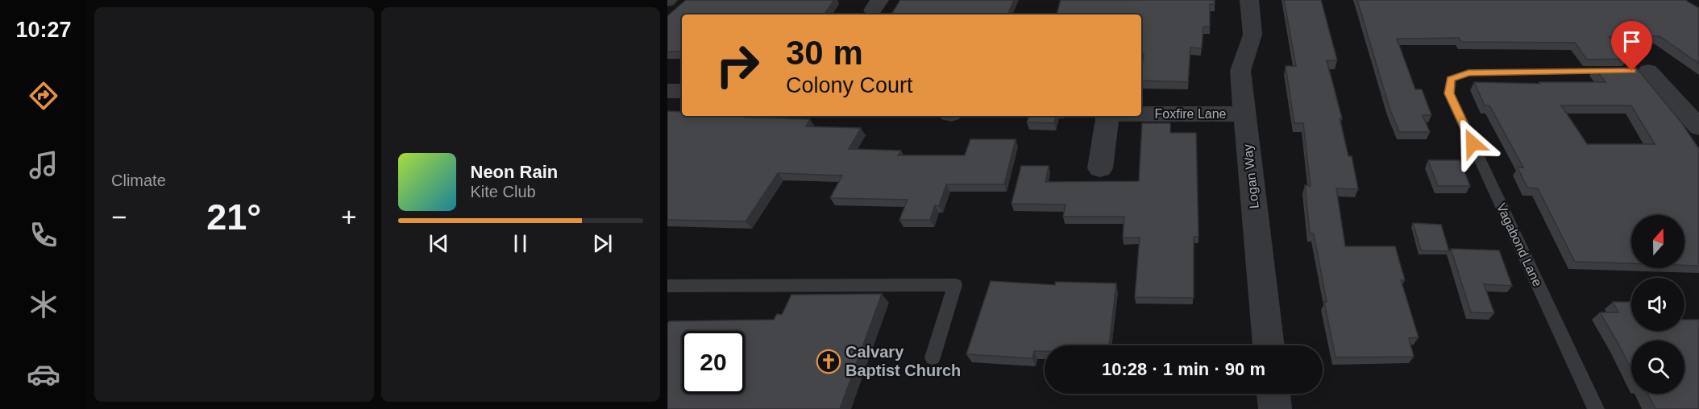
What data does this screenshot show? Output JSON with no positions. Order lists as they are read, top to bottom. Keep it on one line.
{"streets":{"street":["Foxfire Lane","Logan Way"],"lane":["Vagabond Lane"]},"crossings":[["Foxfire Lane","Logan Way"]],"places":{"church":["Calvary Baptist Church"]},"north":"top","page":{"tabs":"10:27","tile":"Climate","turn":["30 m","Colony Court"],"song":["Neon Rain","Kite Club"],"heat":["−","21°","+"],"limit":"20","trip":"10:28 · 1 min · 90 m"}}
